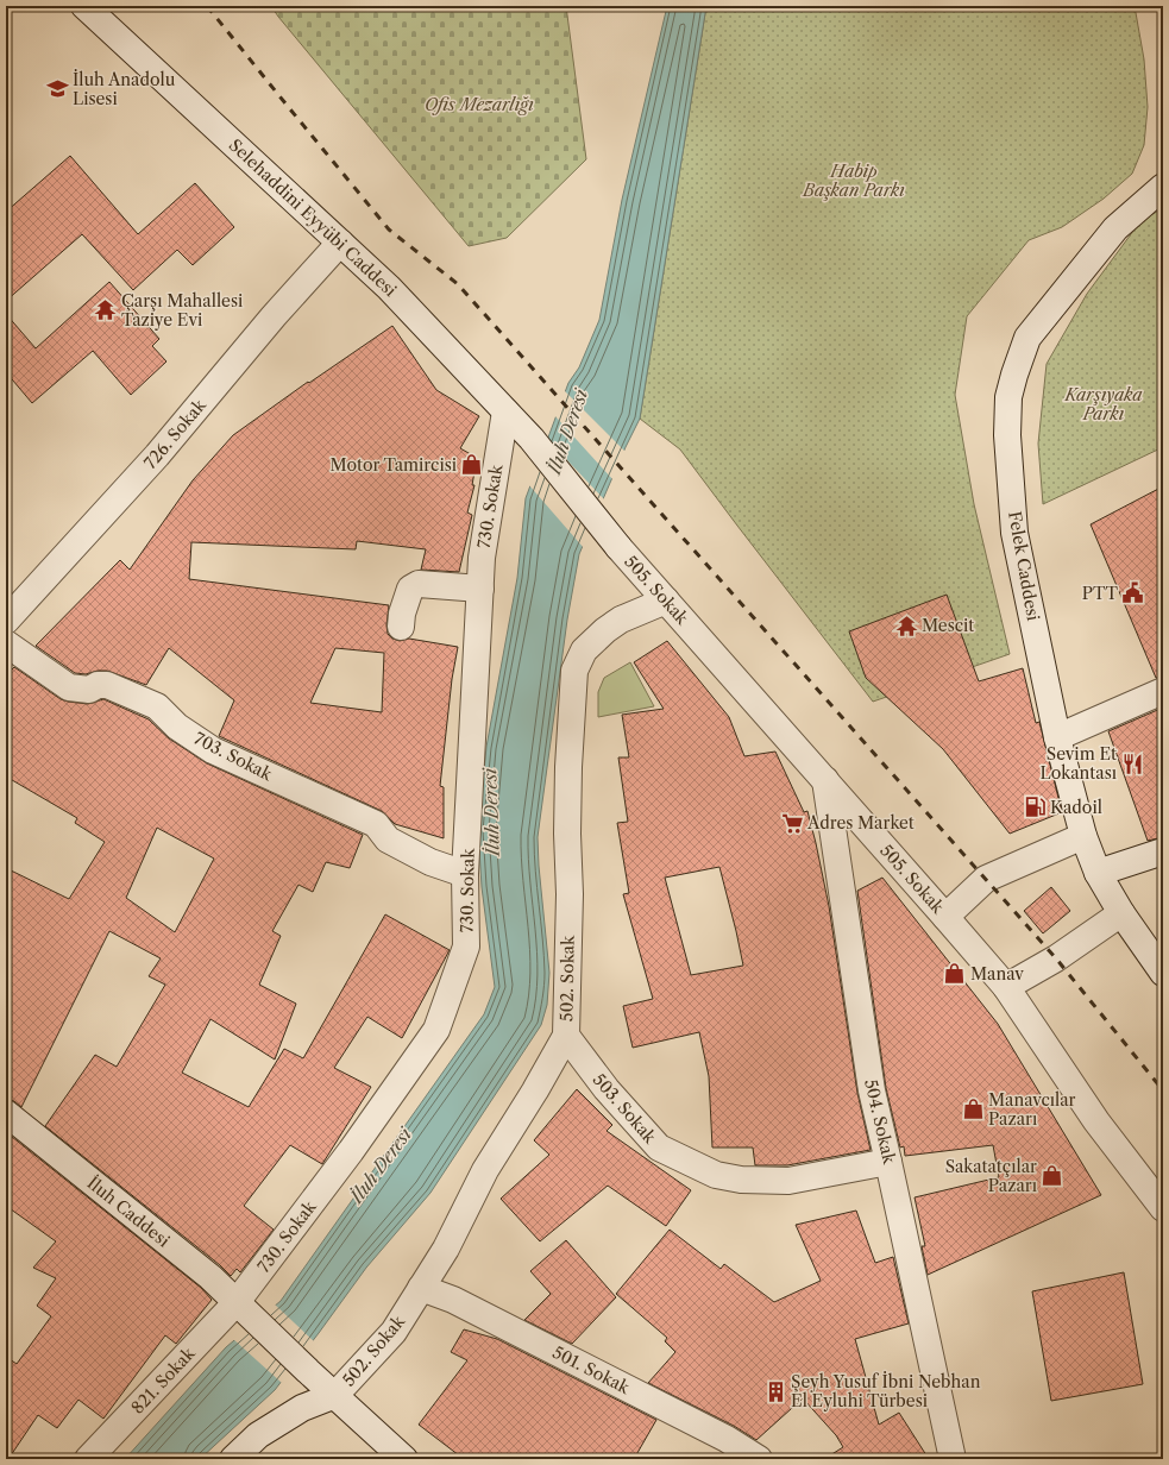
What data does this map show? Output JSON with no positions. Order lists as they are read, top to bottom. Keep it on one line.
{"streets":{"street":["Selehaddini Eyyübi Caddesi","726. Sokak","730. Sokak","Felek Caddesi","505. Sokak","703. Sokak","502. Sokak","503. Sokak","504. Sokak","İluh Caddesi","501. Sokak","821. Sokak"]},"crossings":[["Selehaddini Eyyübi Caddesi","726. Sokak"],["Selehaddini Eyyübi Caddesi","730. Sokak"],["Selehaddini Eyyübi Caddesi","505. Sokak"],["730. Sokak","703. Sokak"],["730. Sokak","İluh Caddesi"],["730. Sokak","821. Sokak"],["505. Sokak","502. Sokak"],["505. Sokak","504. Sokak"],["502. Sokak","503. Sokak"],["502. Sokak","İluh Caddesi"],["502. Sokak","501. Sokak"],["503. Sokak","504. Sokak"],["İluh Caddesi","821. Sokak"]],"water":["İluh Deresi"],"parks":["Ofis Mezarlığı","Habip Başkan Parkı","Karşıyaka Parkı"],"places":{"school or university":["İluh Anadolu Lisesi"],"temple":["Çarşı Mahallesi Taziye Evi","Mescit"],"shop":["Motor Tamircisi","Manav","Manavcılar Pazarı","Sakatatçılar Pazarı"],"public building":["PTT"],"restaurant":["Sevim Et Lokantası"],"fuel station":["Kadoil"],"supermarket":["Adres Market"],"building":["Şeyh Yusuf İbni Nebhan El Eyluhi Türbesi"]}}
